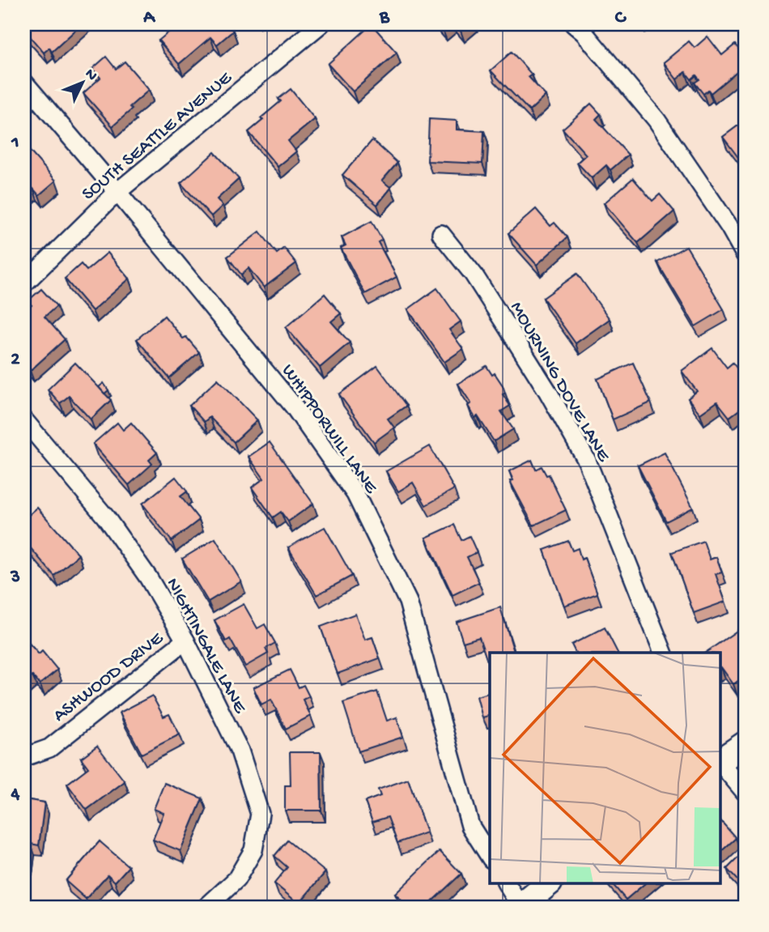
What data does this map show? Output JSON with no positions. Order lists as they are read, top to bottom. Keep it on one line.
{"streets":{"street":["SOUTH SEATTLE AVENUE","MOURNING DOVE LANE","WHIPPORWILL LANE","NIGHTINGALE LANE","ASHWOOD DRIVE"]},"crossings":[["SOUTH SEATTLE AVENUE","WHIPPORWILL LANE"],["NIGHTINGALE LANE","ASHWOOD DRIVE"]],"north":"top right","grid":{"columns":["A","B","C"],"rows":["1","2","3","4"]}}
